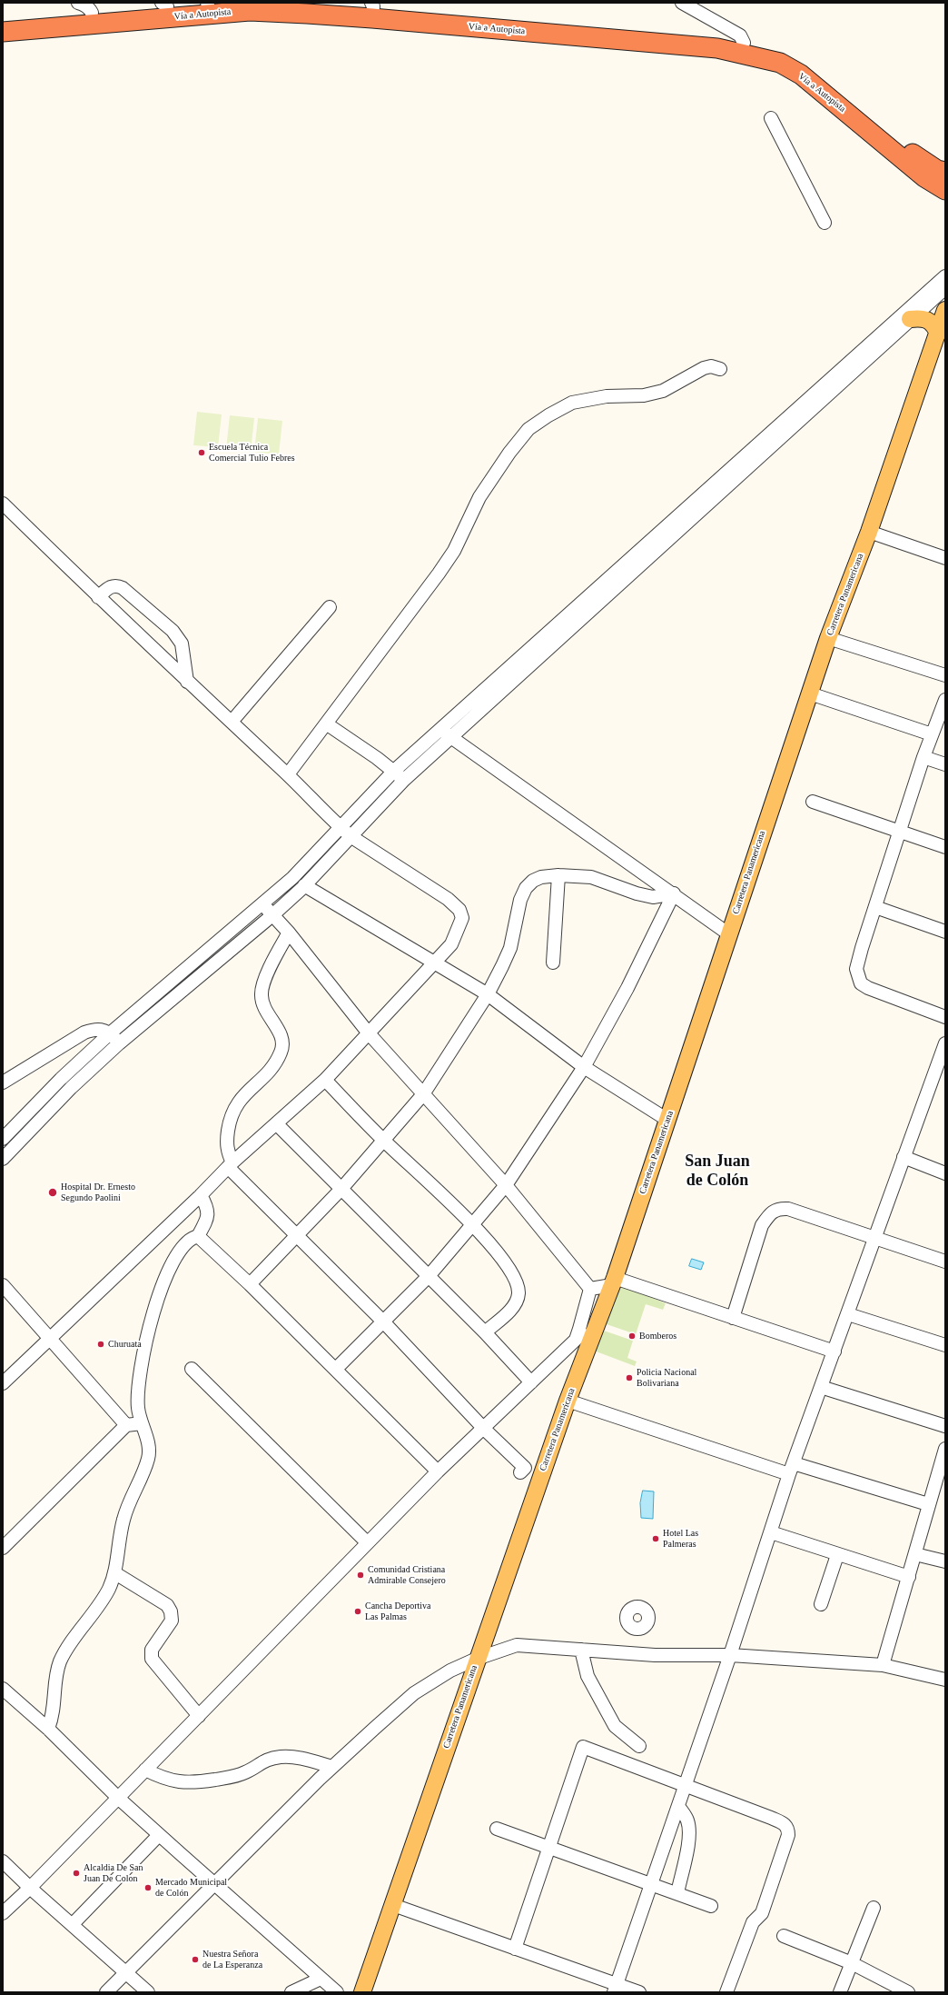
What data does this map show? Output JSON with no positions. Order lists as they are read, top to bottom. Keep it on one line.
{"streets":{"highway":["Vía a Autopista"],"main road":["Carretera Panamericana"]},"districts":["San Juan de Colón"],"places":["Escuela Técnica Comercial Tulio Febres","Hospital Dr. Ernesto Segundo Paolini","Bomberos","Churuata","Policia Nacional Bolivariana","Hotel Las Palmeras","Comunidad Cristiana Admirable Consejero","Cancha Deportiva Las Palmas","Alcaldia De San Juan De Colon","Mercado Municipal de Colón","Nuestra Señora de La Esperanza"]}
